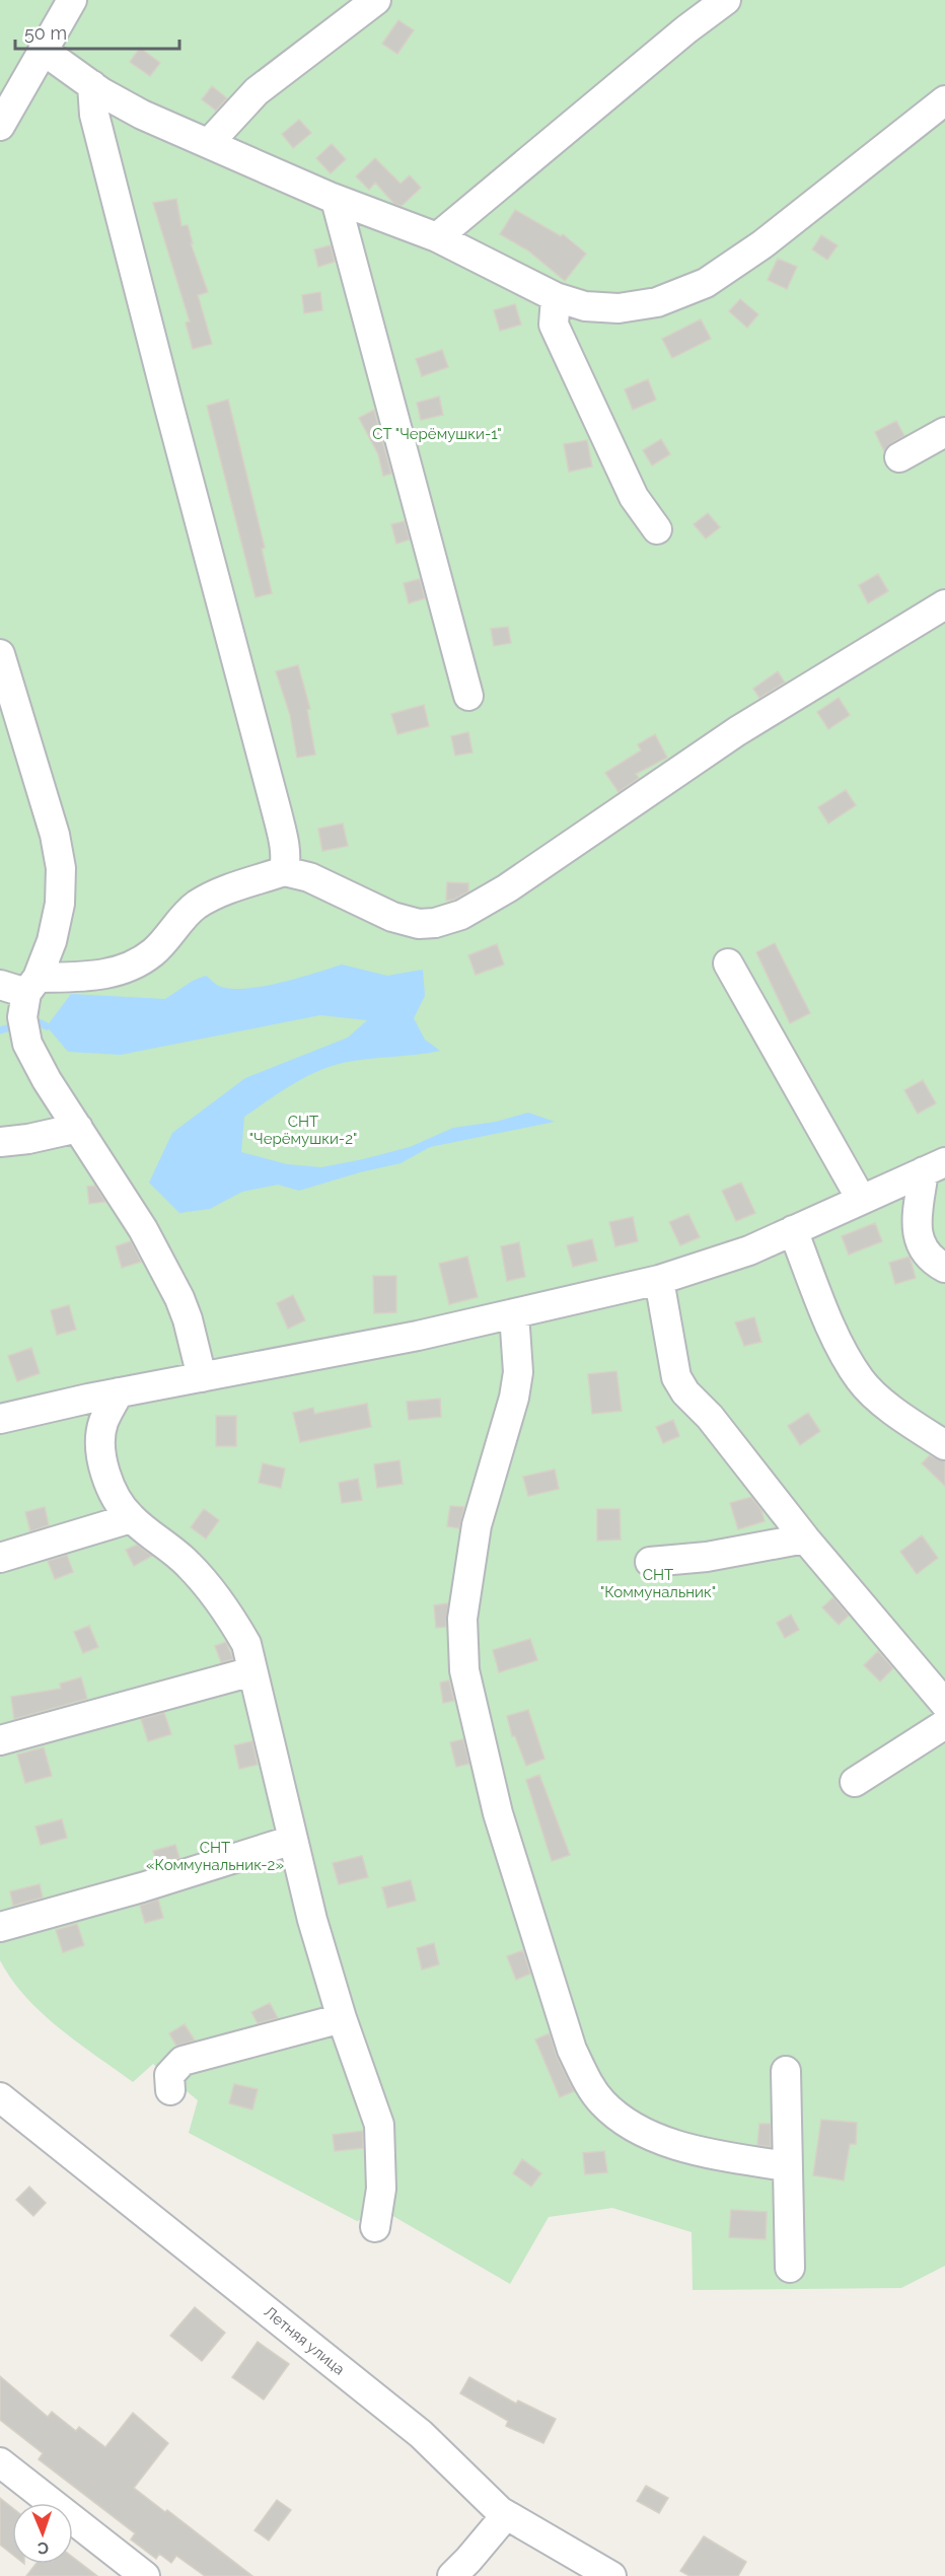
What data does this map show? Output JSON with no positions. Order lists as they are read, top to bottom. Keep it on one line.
{"streets":{"street":["Летняя улица"]},"parks":["СТ \"Черёмушки-1\"","СНТ \"Черёмушки-2\"","СНТ \"Коммунальник\"","СНТ «Коммунальник-2»"],"scale_bar":"50 m","north":"bottom"}
